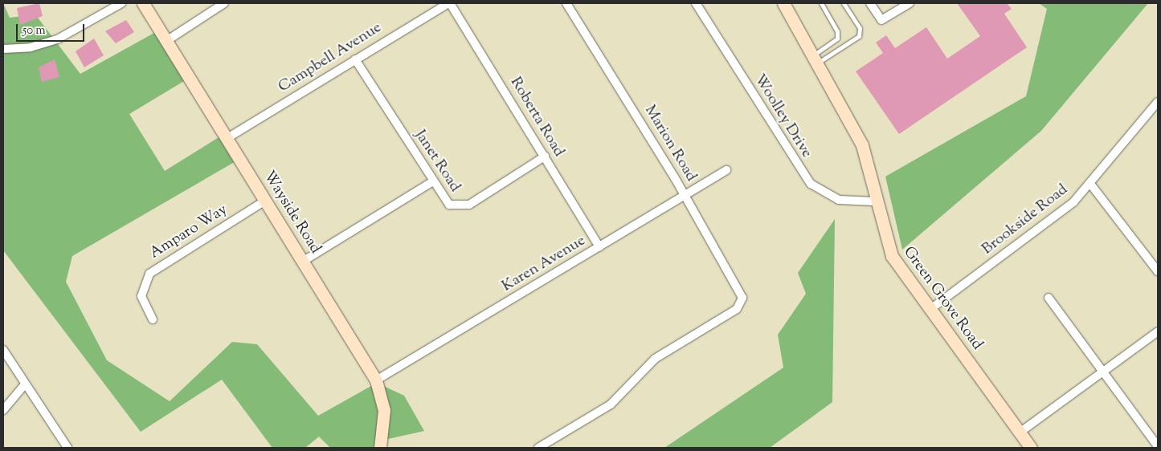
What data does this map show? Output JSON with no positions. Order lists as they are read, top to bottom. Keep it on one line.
{"streets":{"street":["Campbell Avenue","Woolley Drive","Roberta Road","Marion Road","Janet Road","Wayside Road","Brookside Road","Amparo Way","Karen Avenue","Green Grove Road"]},"crossings":[["Campbell Avenue","Roberta Road"],["Campbell Avenue","Janet Road"],["Campbell Avenue","Wayside Road"],["Woolley Drive","Green Grove Road"],["Roberta Road","Janet Road"],["Roberta Road","Karen Avenue"],["Marion Road","Karen Avenue"],["Wayside Road","Amparo Way"],["Wayside Road","Karen Avenue"],["Brookside Road","Green Grove Road"]],"scale_bar":"50 m"}
